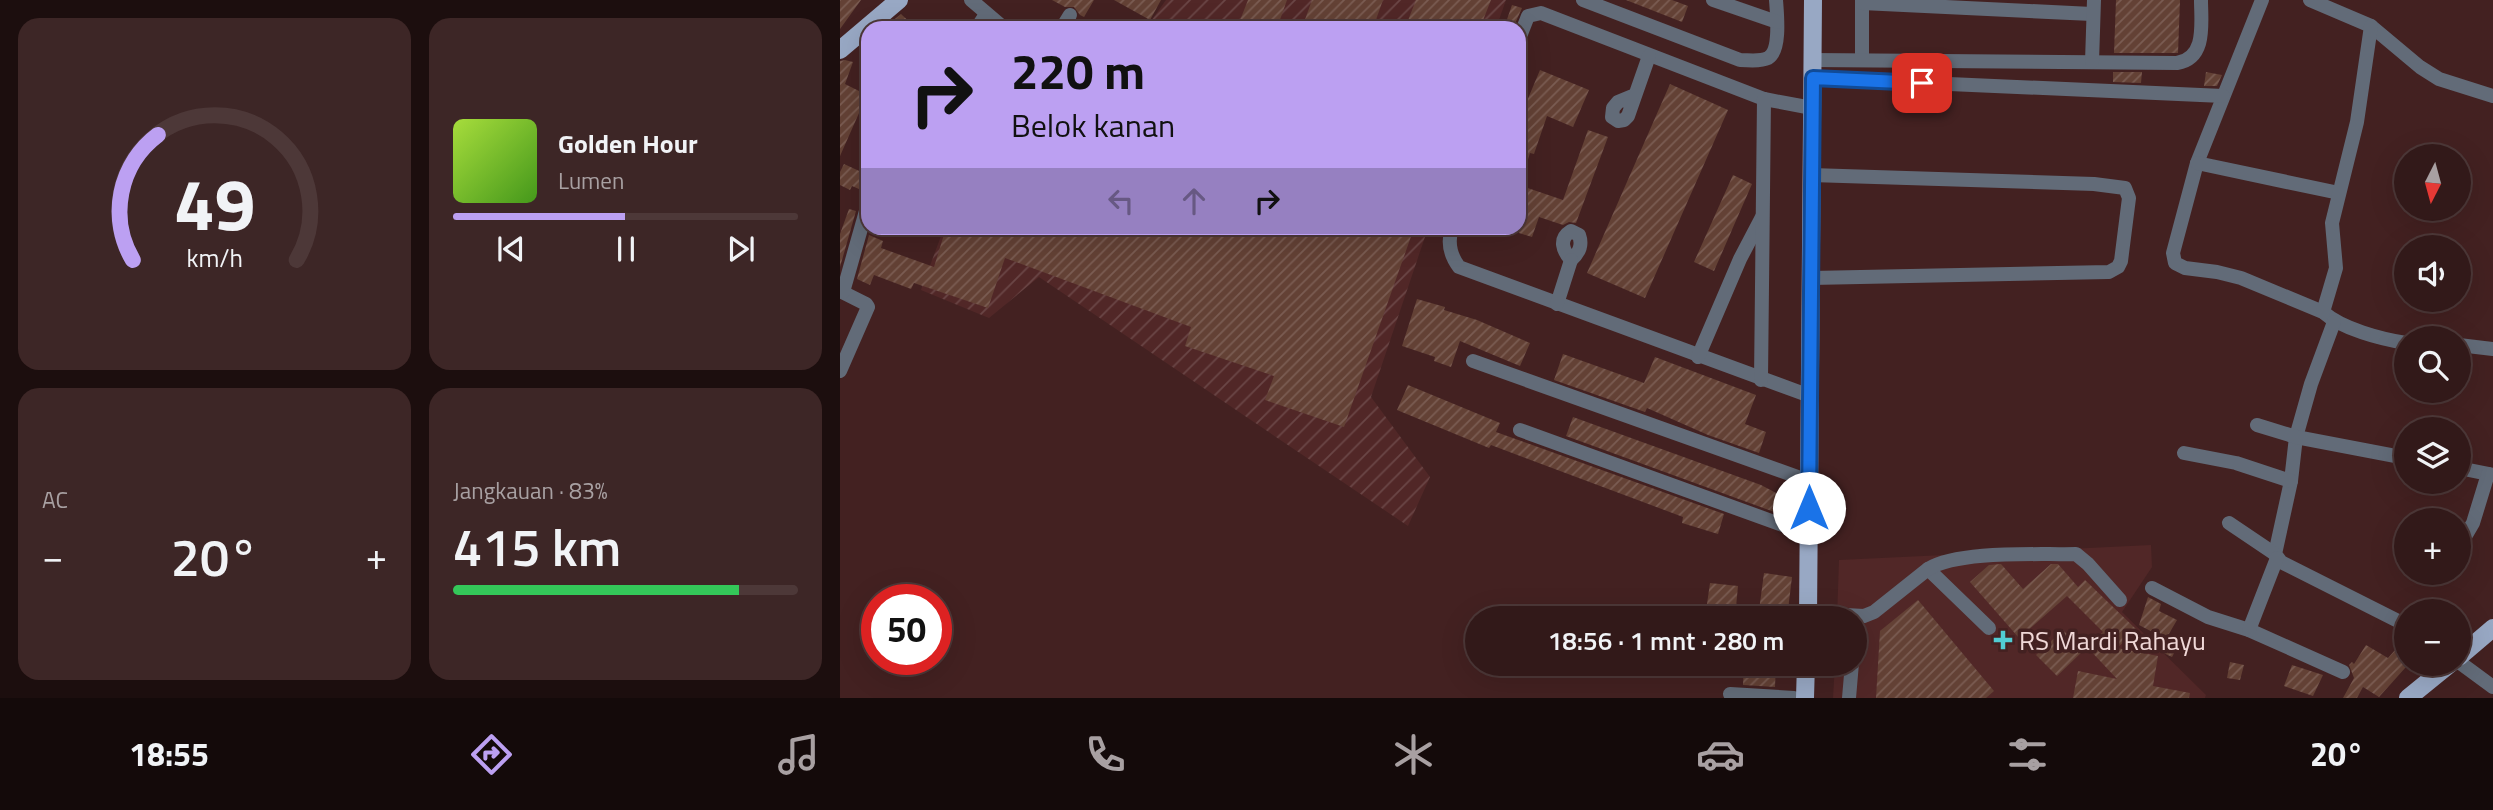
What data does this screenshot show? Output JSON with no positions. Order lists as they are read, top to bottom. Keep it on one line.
{"places":{"health":["RS Mardi Rahayu"]},"north":"bottom","page":{"turn":["220 m","Belok kanan"],"song":["Golden Hour","Lumen"],"map_buttons":["+","−"],"tile":["AC",["Jangkauan · 83%","415 km"]],"heat":["−","20°","+"],"limit":"50","trip":"18:56 · 1 mnt · 280 m","tabs":["18:55","20°"],"gauge":["49","km/h"]}}
